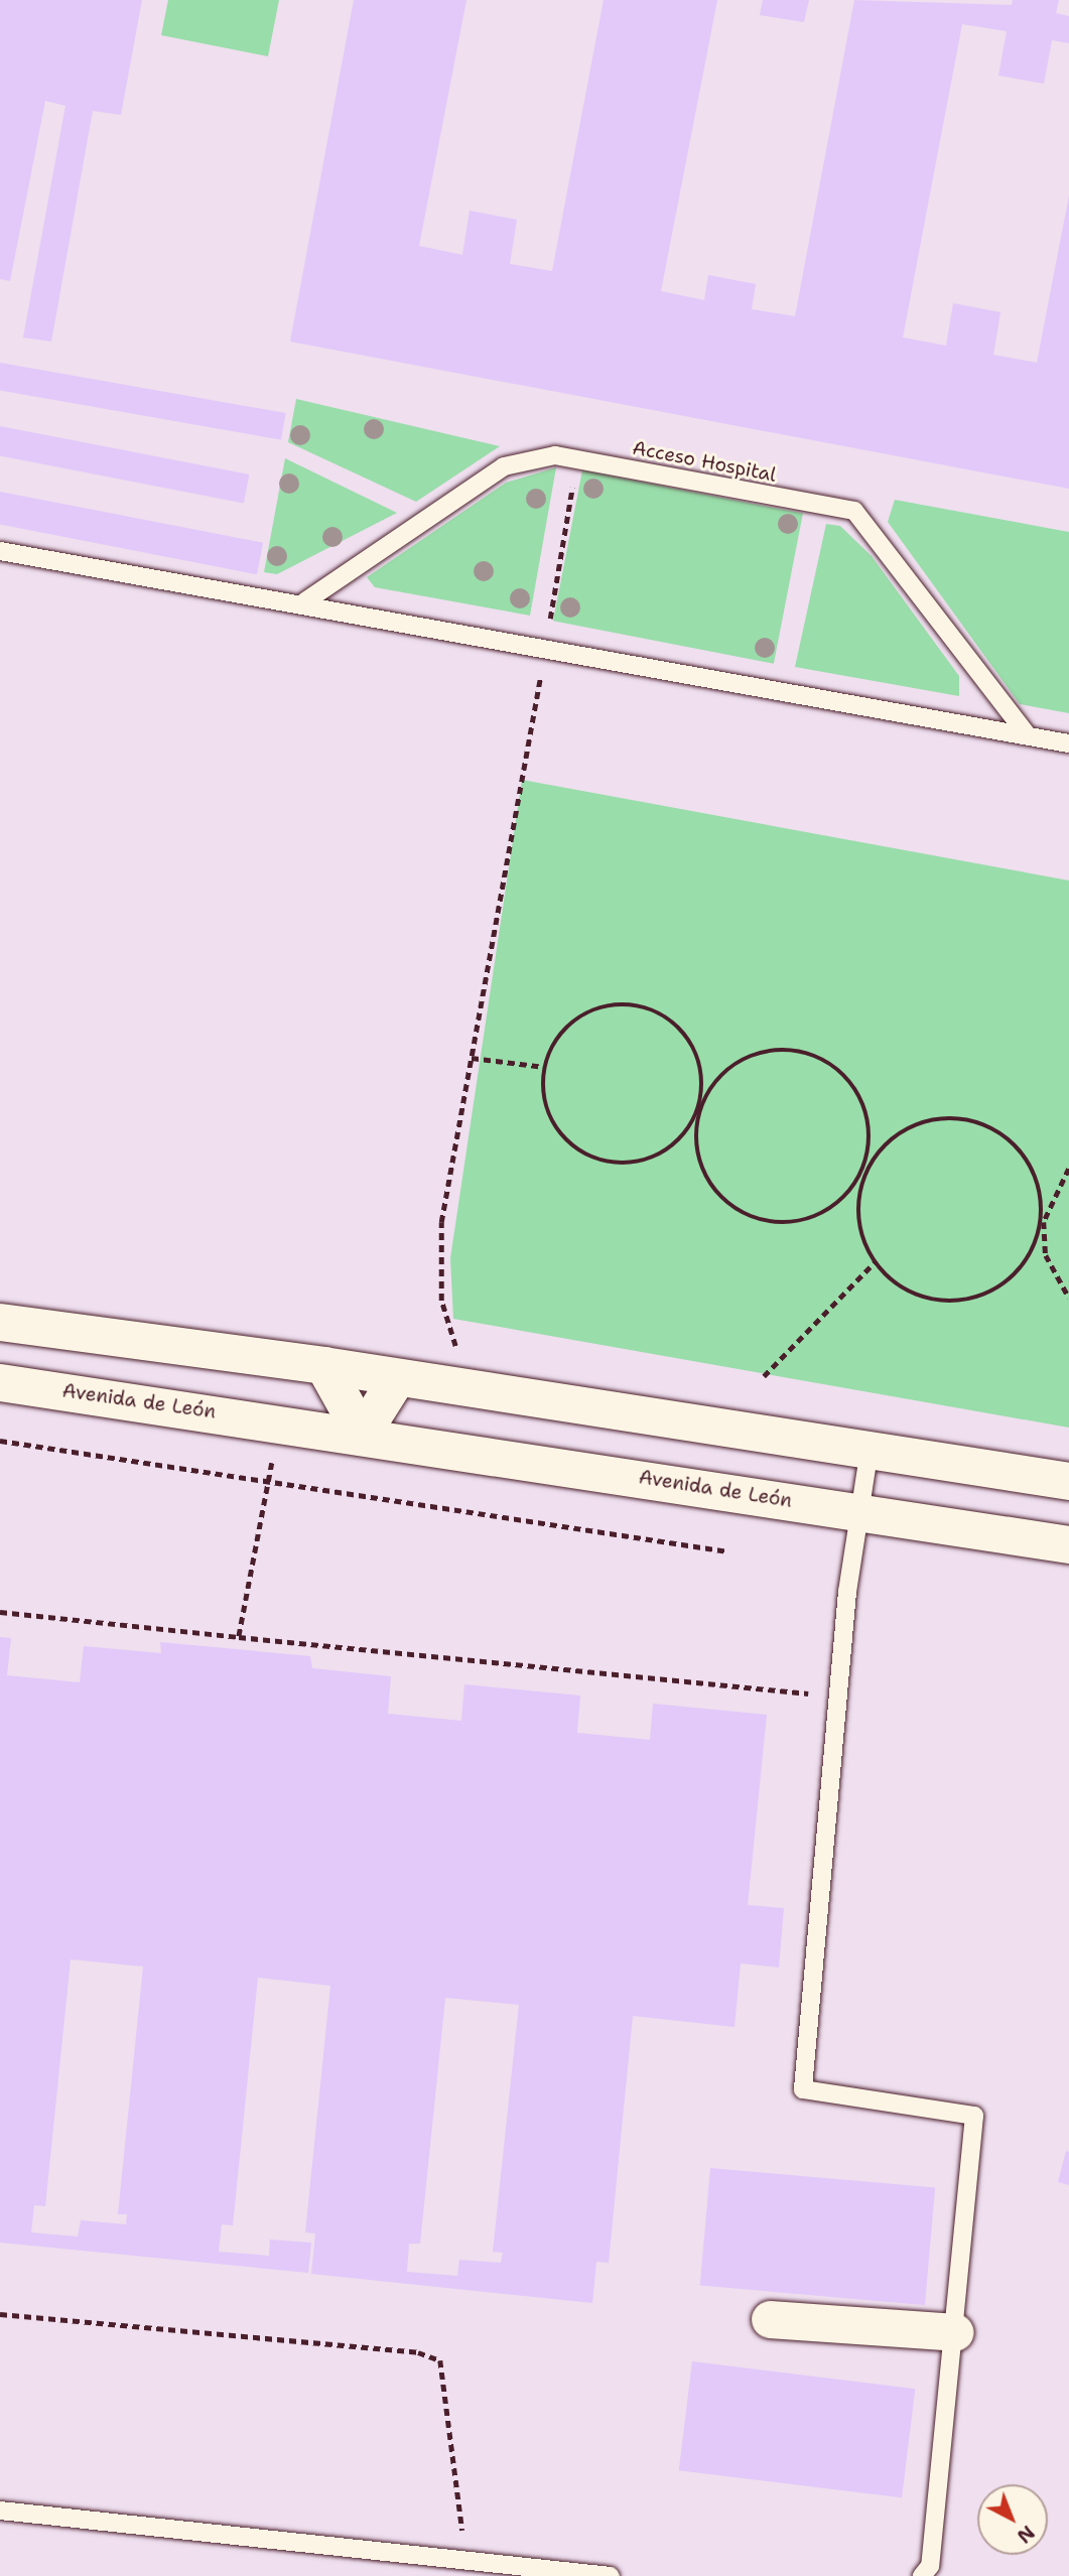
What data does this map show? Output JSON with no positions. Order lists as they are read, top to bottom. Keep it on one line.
{"streets":{"street":["Avenida de León"],"lane":["Acceso Hospital"]},"north":"bottom right"}
